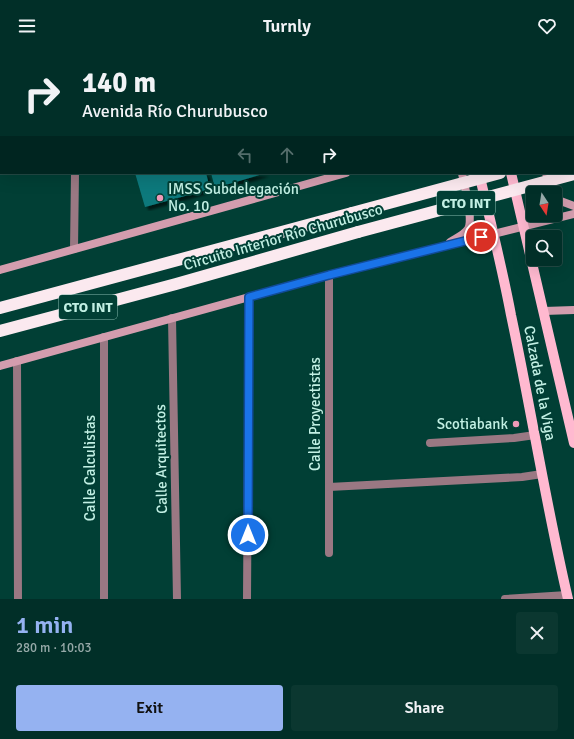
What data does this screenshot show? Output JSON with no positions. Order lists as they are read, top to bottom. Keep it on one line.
{"streets":{"highway":["CTO INT","Circuito Interior Río Churubusco"],"main road":["Calzada de la Viga"],"street":["Calle Proyectistas","Calle Arquitectos","Calle Calculistas"]},"crossings":[["CTO INT","Calzada de la Viga"],["CTO INT","Calle Proyectistas"],["CTO INT","Calle Arquitectos"],["CTO INT","Calle Calculistas"]],"places":["IMSS Subdelegación No. 10","Scotiabank"],"north":"bottom","page":{"header":"Turnly","turn":["140 m","Avenida Río Churubusco"],"heading":["1 min","280 m · 10:03"],"buttons":["Exit","Share"]}}
